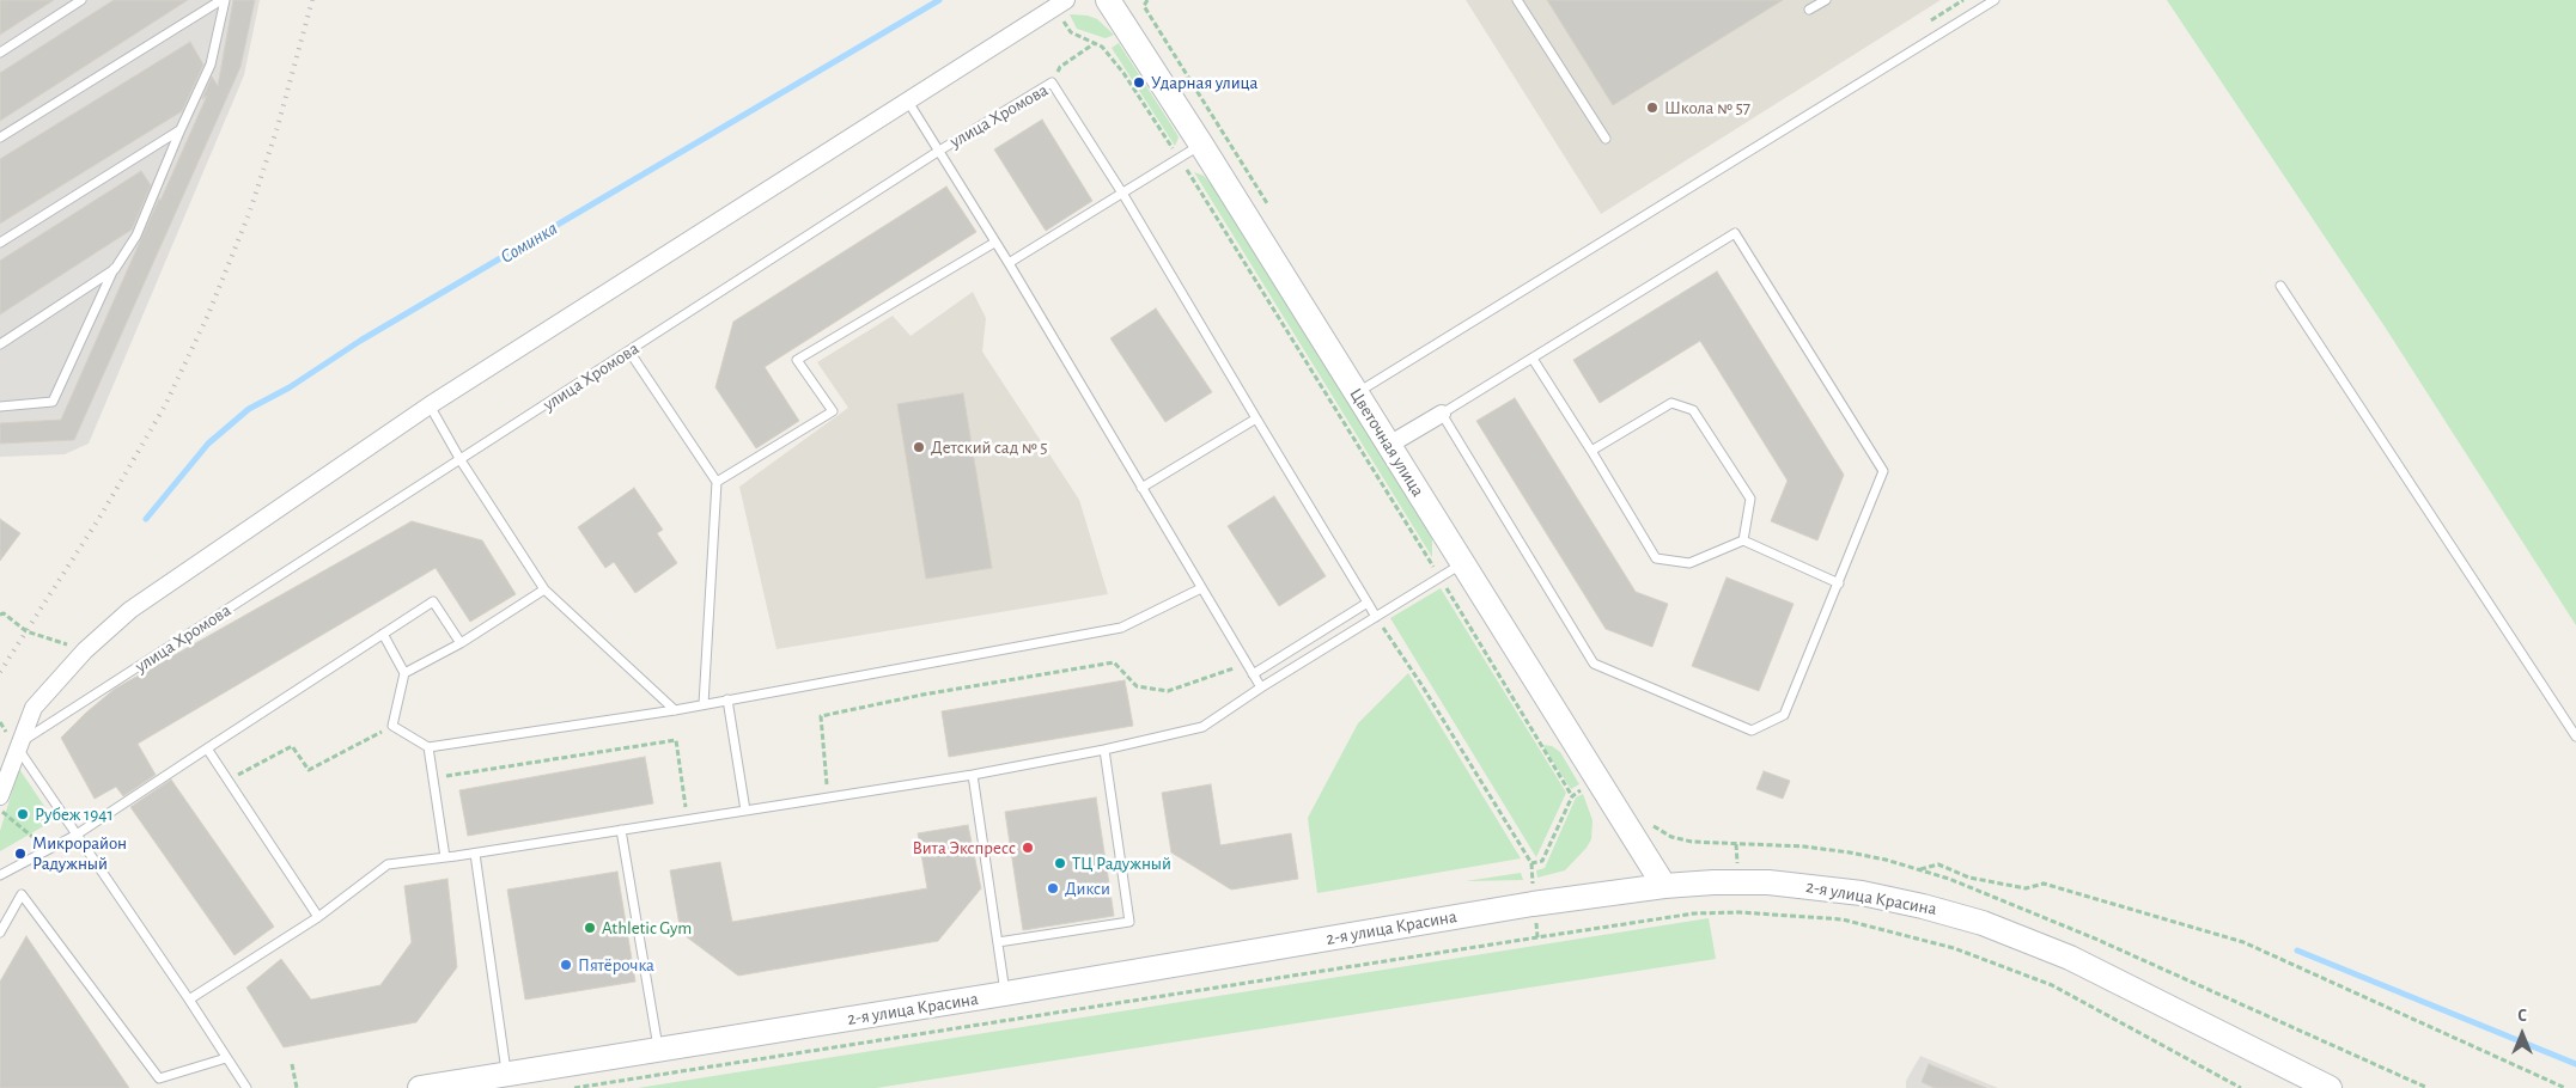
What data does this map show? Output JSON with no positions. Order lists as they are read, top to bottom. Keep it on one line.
{"streets":{"main road":["Цветочная улица","2-я улица Красина"],"lane":["улица Хромова"]},"crossings":[["Цветочная улица","2-я улица Красина"]],"water":["Соминка"],"places":["Ударная улица","Школа № 57","Детский сад № 5","Рубеж 1941","Вита Экспресс","Микрорайон Радужный","ТЦ Радужный","Дикси","Athletic Gym","Пятёрочка"],"north":"top"}
